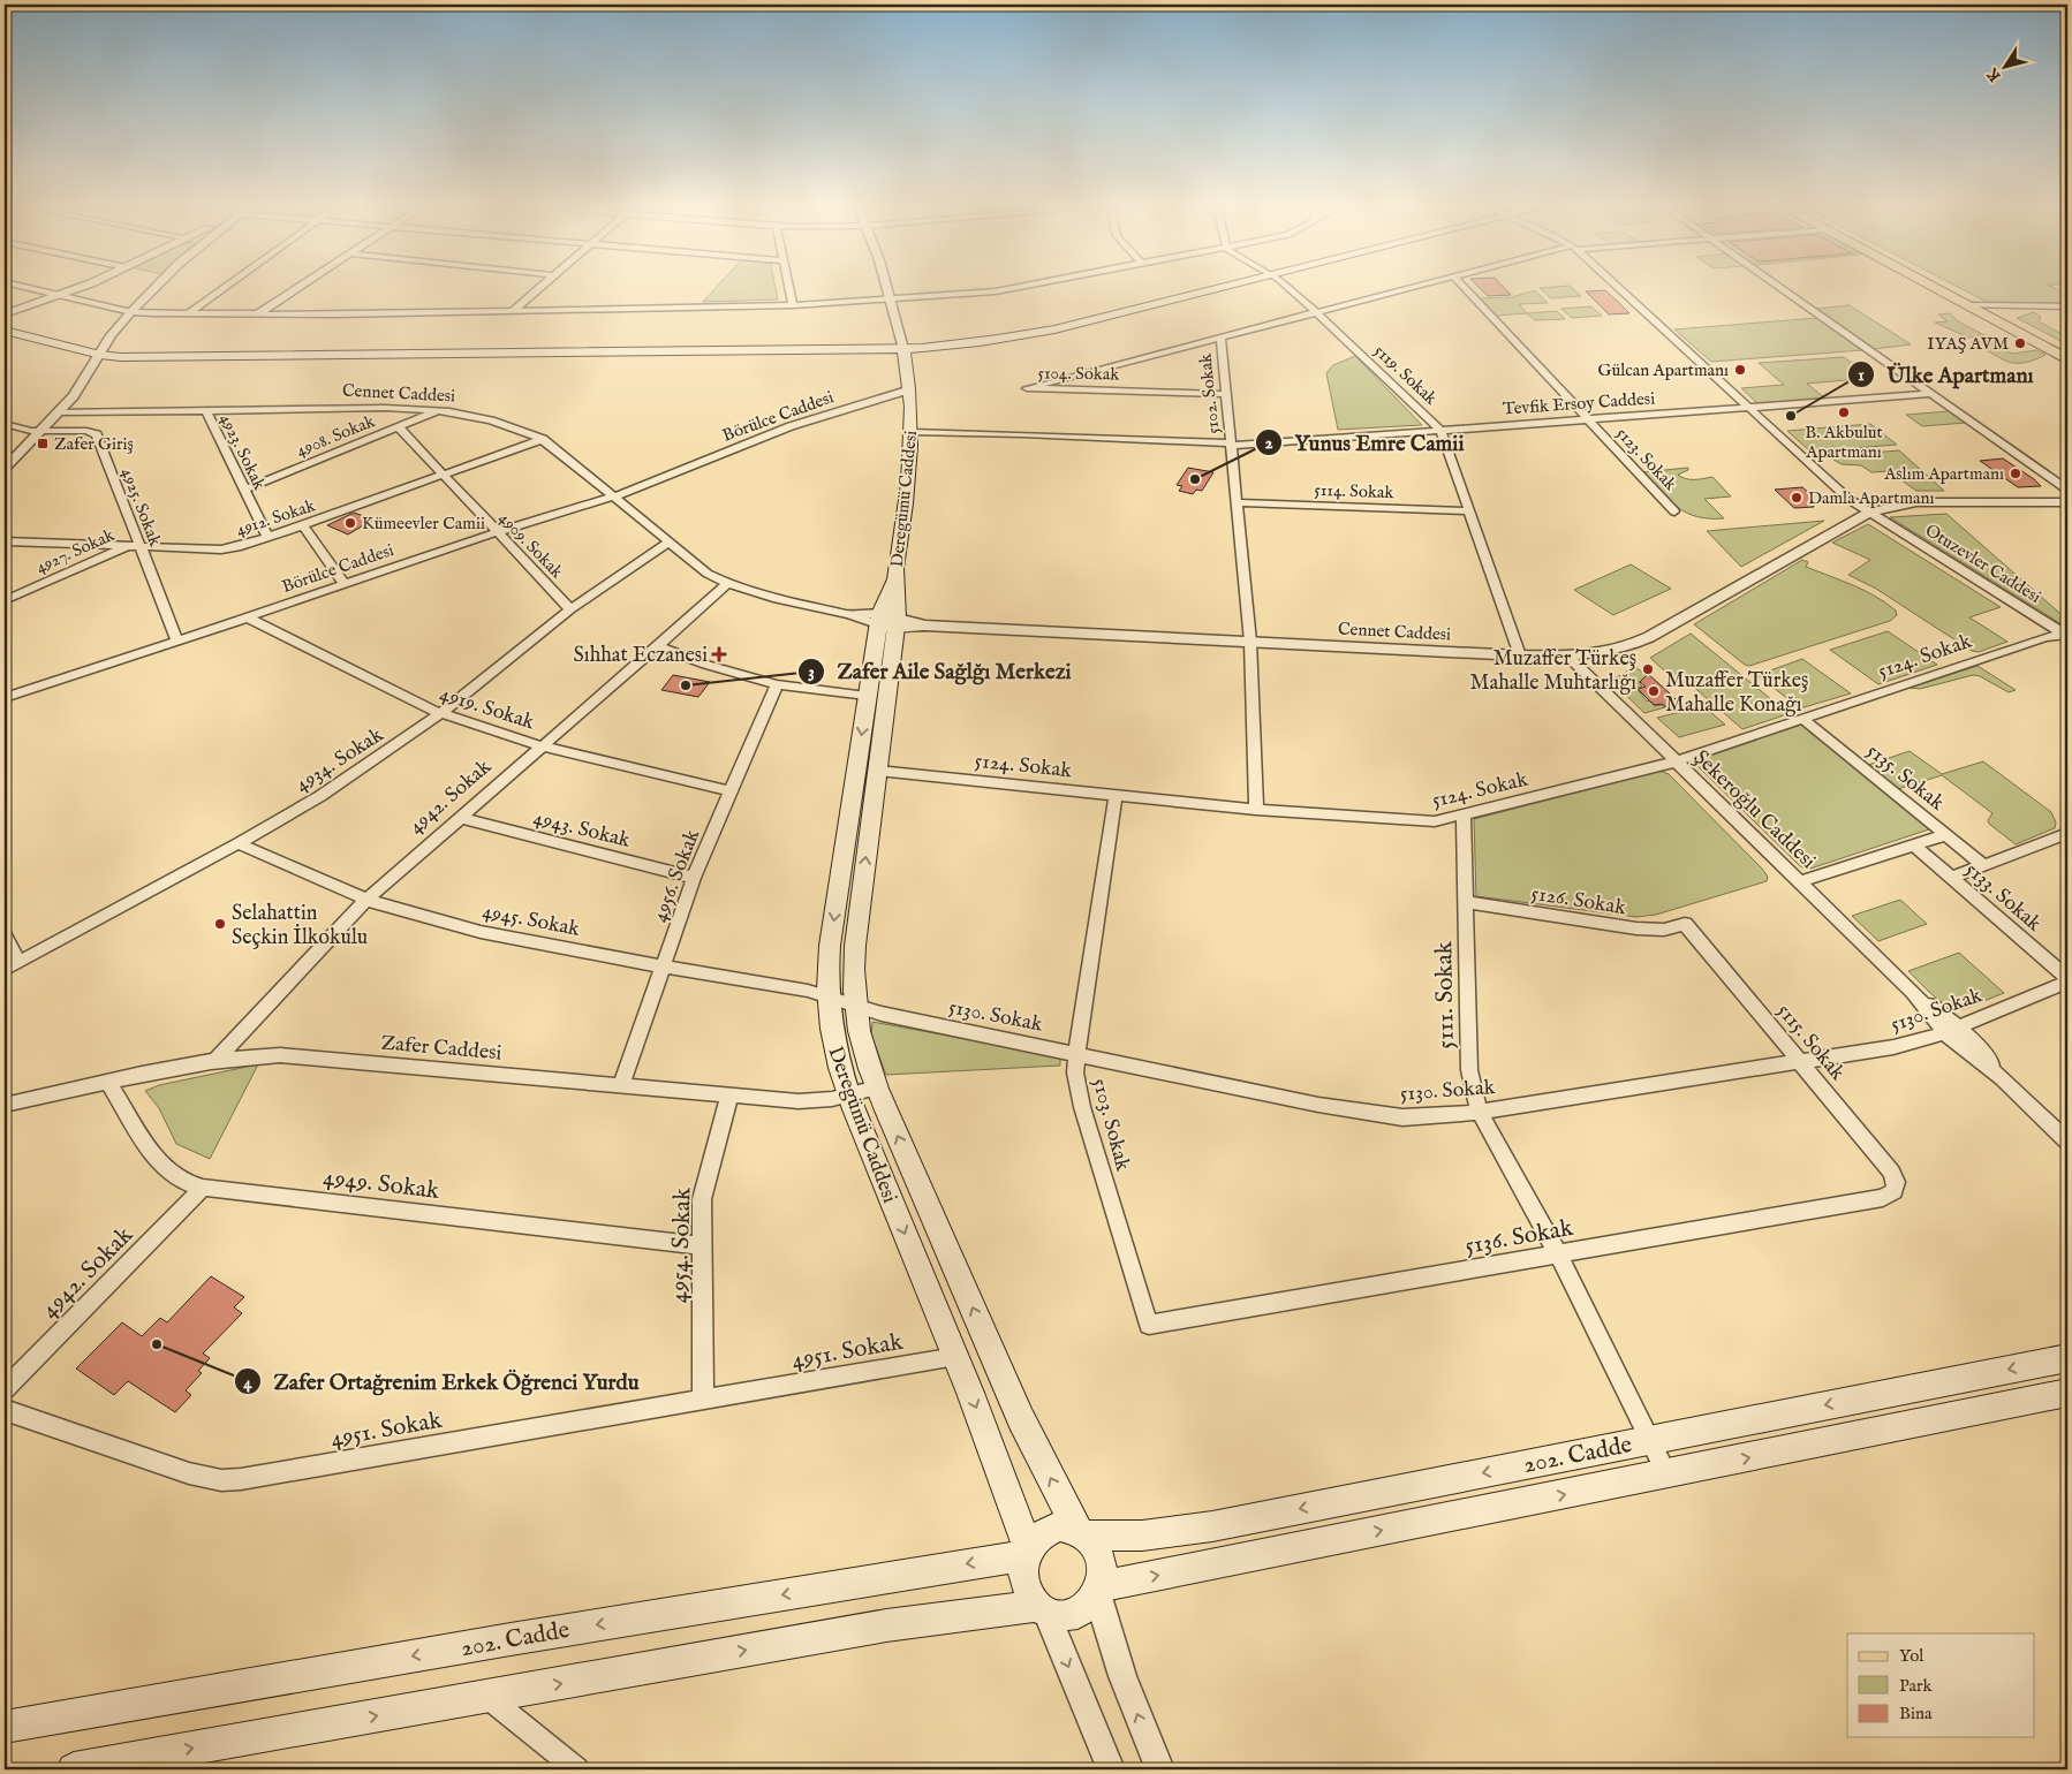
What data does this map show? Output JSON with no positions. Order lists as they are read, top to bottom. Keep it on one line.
{"streets":{"main road":["Deregümü Caddesi","202. Cadde"],"street":["5104. Sokak","5119. Sokak","Cennet Caddesi","5102. Sokak","Tevfik Ersoy Caddesi","Börülce Caddesi","4908. Sokak","4923. Sokak","5123. Sokak","5114. Sokak","4925. Sokak","4912. Sokak","4909. Sokak","4927. Sokak","Otuzevler Caddesi","5124. Sokak","4919. Sokak","4934. Sokak","5135. Sokak","4942. Sokak","Şekeroğlu Caddesi","4943. Sokak","4956. Sokak","5133. Sokak","5126. Sokak","4945. Sokak","5111. Sokak","5130. Sokak","5115. Sokak","Zafer Caddesi","5103. Sokak","4949. Sokak","5136. Sokak","4954. Sokak","4951. Sokak"]},"crossings":[["5104. Sokak","5102. Sokak"],["5119. Sokak","Cennet Caddesi"],["5119. Sokak","5102. Sokak"],["5119. Sokak","Tevfik Ersoy Caddesi"],["5119. Sokak","5114. Sokak"],["Cennet Caddesi","5102. Sokak"],["Cennet Caddesi","Börülce Caddesi"],["Cennet Caddesi","4908. Sokak"],["Cennet Caddesi","4923. Sokak"],["Cennet Caddesi","Deregümü Caddesi"],["Cennet Caddesi","4912. Sokak"],["Cennet Caddesi","Otuzevler Caddesi"],["Cennet Caddesi","4934. Sokak"],["Cennet Caddesi","4942. Sokak"],["Cennet Caddesi","Şekeroğlu Caddesi"],["5102. Sokak","Tevfik Ersoy Caddesi"],["5102. Sokak","5114. Sokak"],["5102. Sokak","5124. Sokak"],["Tevfik Ersoy Caddesi","5123. Sokak"],["Tevfik Ersoy Caddesi","Deregümü Caddesi"],["Tevfik Ersoy Caddesi","Otuzevler Caddesi"],["Börülce Caddesi","Deregümü Caddesi"],["Börülce Caddesi","4925. Sokak"],["Börülce Caddesi","4909. Sokak"],["Börülce Caddesi","4919. Sokak"],["4908. Sokak","4923. Sokak"],["4908. Sokak","4909. Sokak"],["4923. Sokak","4912. Sokak"],["Deregümü Caddesi","5124. Sokak"],["Deregümü Caddesi","4945. Sokak"],["Deregümü Caddesi","5130. Sokak"],["Deregümü Caddesi","Zafer Caddesi"],["Deregümü Caddesi","4951. Sokak"],["Deregümü Caddesi","202. Cadde"],["4925. Sokak","4912. Sokak"],["4925. Sokak","4927. Sokak"],["4912. Sokak","4909. Sokak"],["4912. Sokak","4927. Sokak"],["4909. Sokak","4934. Sokak"],["Otuzevler Caddesi","5124. Sokak"],["5124. Sokak","5135. Sokak"],["5124. Sokak","Şekeroğlu Caddesi"],["5124. Sokak","5111. Sokak"],["5124. Sokak","5103. Sokak"],["4919. Sokak","4934. Sokak"],["4919. Sokak","4942. Sokak"],["4919. Sokak","4956. Sokak"],["4934. Sokak","4945. Sokak"],["4942. Sokak","4943. Sokak"],["4942. Sokak","4945. Sokak"],["4942. Sokak","Zafer Caddesi"],["4942. Sokak","4949. Sokak"],["Şekeroğlu Caddesi","5130. Sokak"],["4943. Sokak","4956. Sokak"],["4956. Sokak","4945. Sokak"],["4956. Sokak","Zafer Caddesi"],["5133. Sokak","5130. Sokak"],["5126. Sokak","5111. Sokak"],["5126. Sokak","5115. Sokak"],["4945. Sokak","5130. Sokak"],["5111. Sokak","5130. Sokak"],["5111. Sokak","5136. Sokak"],["5111. Sokak","202. Cadde"],["5130. Sokak","5115. Sokak"],["5130. Sokak","5103. Sokak"],["5115. Sokak","5136. Sokak"],["Zafer Caddesi","4949. Sokak"],["Zafer Caddesi","4954. Sokak"],["5103. Sokak","5136. Sokak"],["4949. Sokak","4954. Sokak"],["4954. Sokak","4951. Sokak"]],"places":{"other":["IYAŞ AVM","Gülcan Apartmanı","B. Akbulut Apartmanı","Ülke Apartmanı","Aslım Apartmanı","Yunus Emre Camii","Damla Apartmanı","Kümeevler Camii","Muzaffer Türkeş Mahalle Muhtarlığı","Zafer Aile Sağlğı Merkezi","Muzaffer Türkeş Mahalle Konağı","Selahattin Seçkin İlkokulu","Zafer Ortağrenim Erkek Öğrenci Yurdu"],"transit":["Zafer Giriş"],"health":["Sıhhat Eczanesi"]},"legend":["Yol","Park","Bina"],"north":"bottom left"}
